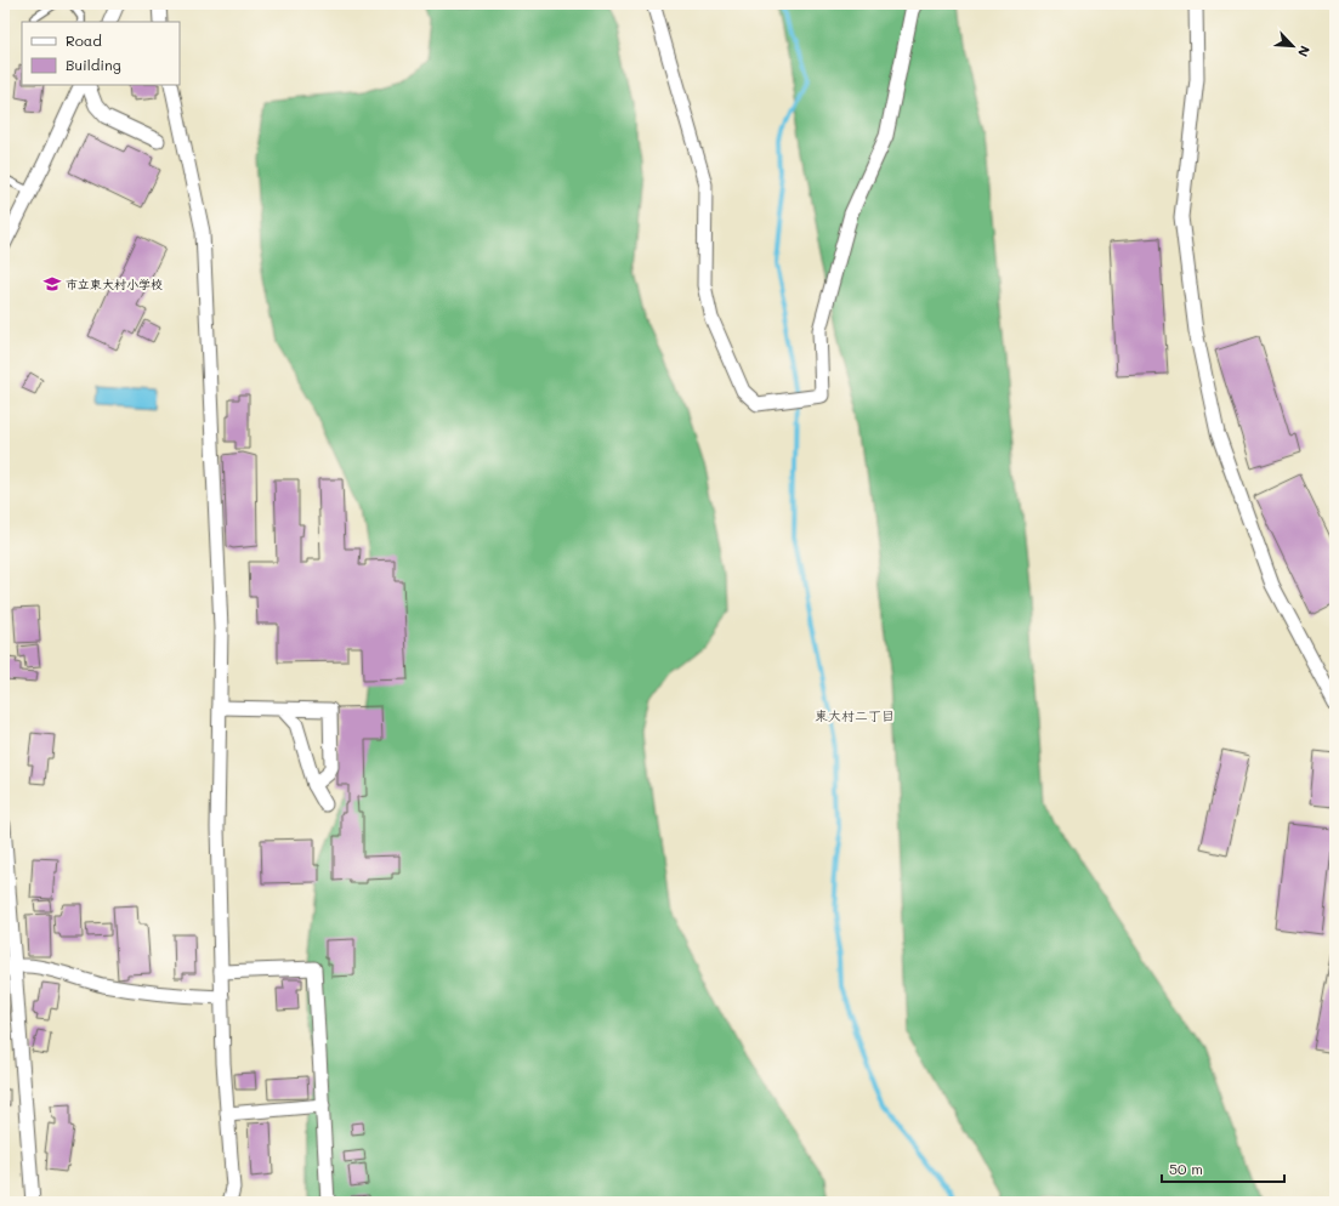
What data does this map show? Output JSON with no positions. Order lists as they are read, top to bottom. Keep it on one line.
{"districts":["東大村二丁目"],"places":{"school or university":["市立東大村小学校"]},"legend":["Road","Building"],"scale_bar":"50 m","north":"bottom right"}
